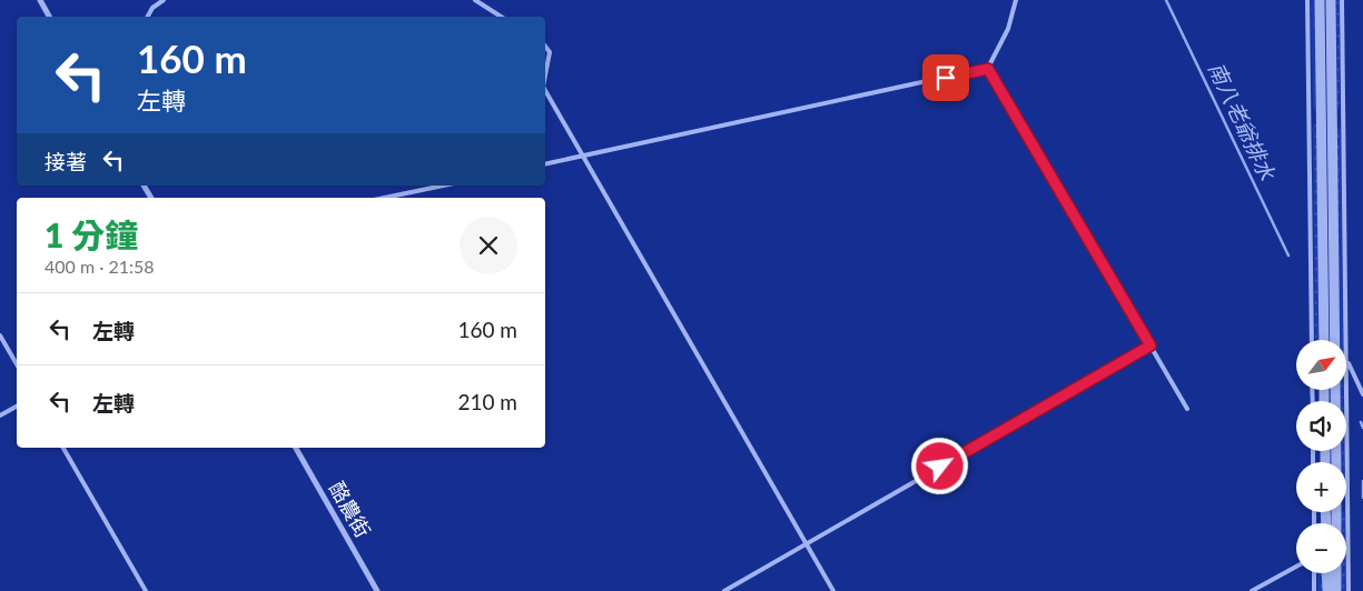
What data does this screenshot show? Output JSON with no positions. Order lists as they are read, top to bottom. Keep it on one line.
{"streets":{"street":["酪農街"]},"water":["南八老爺排水"],"north":"top right","page":{"turn":["160 m","左轉"],"then":"接著","heading":["1 分鐘","400 m · 21:58"],"list":[{"name":"左轉","value":"160 m"},{"name":"左轉","value":"210 m"}],"map_buttons":["+","−"]}}
